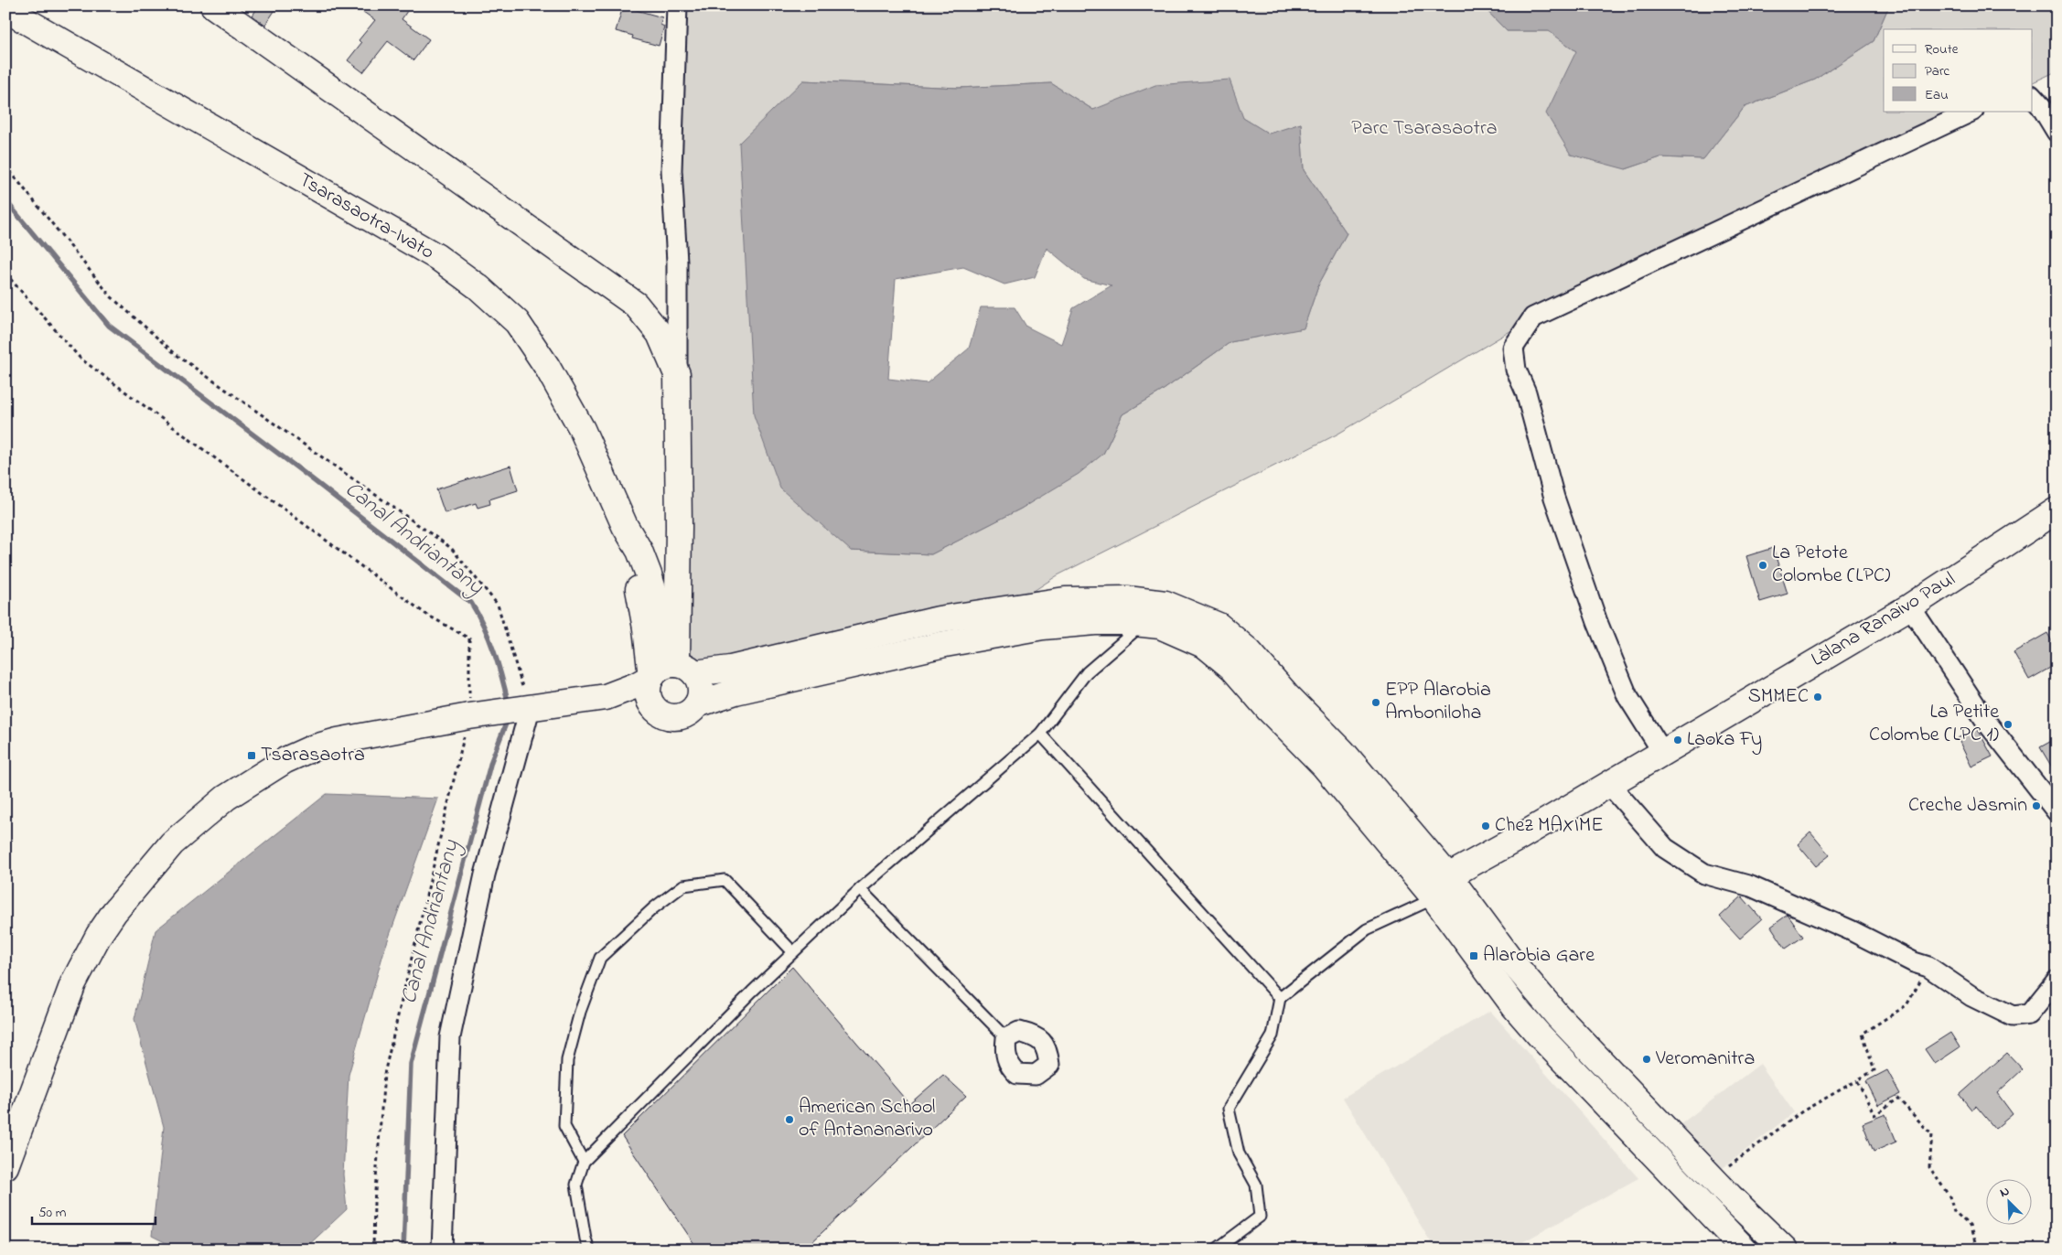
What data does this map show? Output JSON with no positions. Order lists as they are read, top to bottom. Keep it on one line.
{"streets":{"main road":["Tsarasaotra-Ivato","Làlana Ranaivo Paul"]},"water":["Canal Andriantany"],"parks":["Parc Tsarasaotra"],"places":{"other":["La Petote Colombe (LPC)","SMMEC","EPP Alarobia Amboniloha","La Petite Colombe (LPC 1)","Laoka Fy","Creche Jasmin","Chez MAXIME","Veromanitra","American School of Antananarivo"],"transit":["Tsarasaotra","Alarobia Gare"]},"legend":["Route","Parc","Eau"],"scale_bar":"50 m","north":"top left"}
